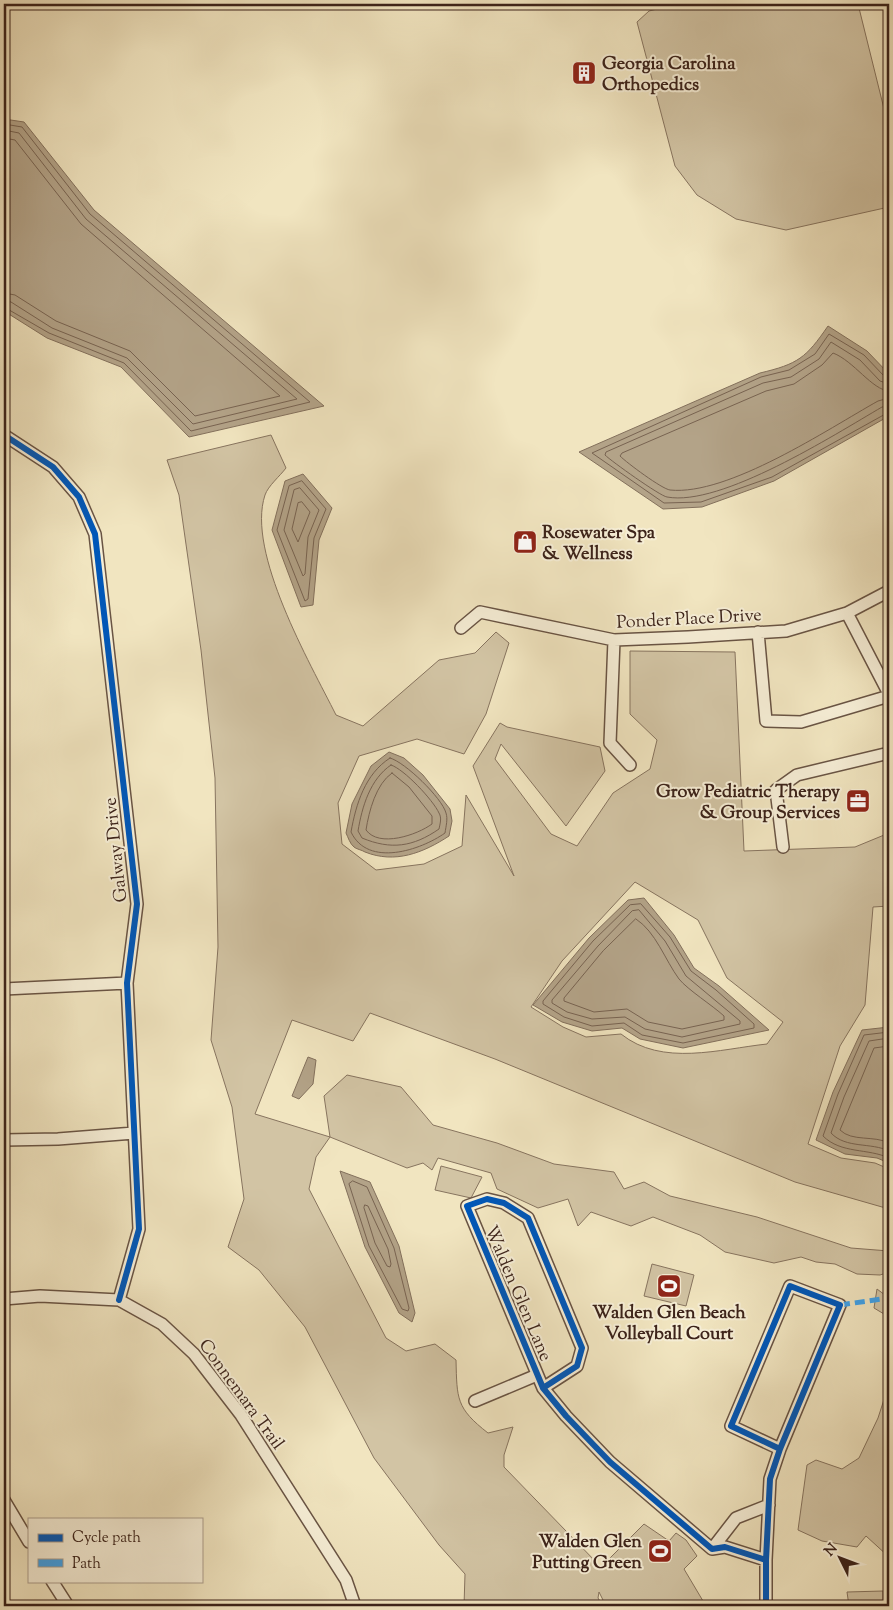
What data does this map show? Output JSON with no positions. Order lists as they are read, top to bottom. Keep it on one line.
{"streets":{"street":["Ponder Place Drive","Galway Drive","Walden Glen Lane","Connemara Trail"]},"crossings":[["Galway Drive","Connemara Trail"]],"places":{"building":["Georgia Carolina Orthopedics"],"shop":["Rosewater Spa & Wellness"],"office":["Grow Pediatric Therapy & Group Services"],"sports":["Walden Glen Beach Volleyball Court","Walden Glen Putting Green"]},"legend":["Cycle path","Path"],"north":"top left"}
